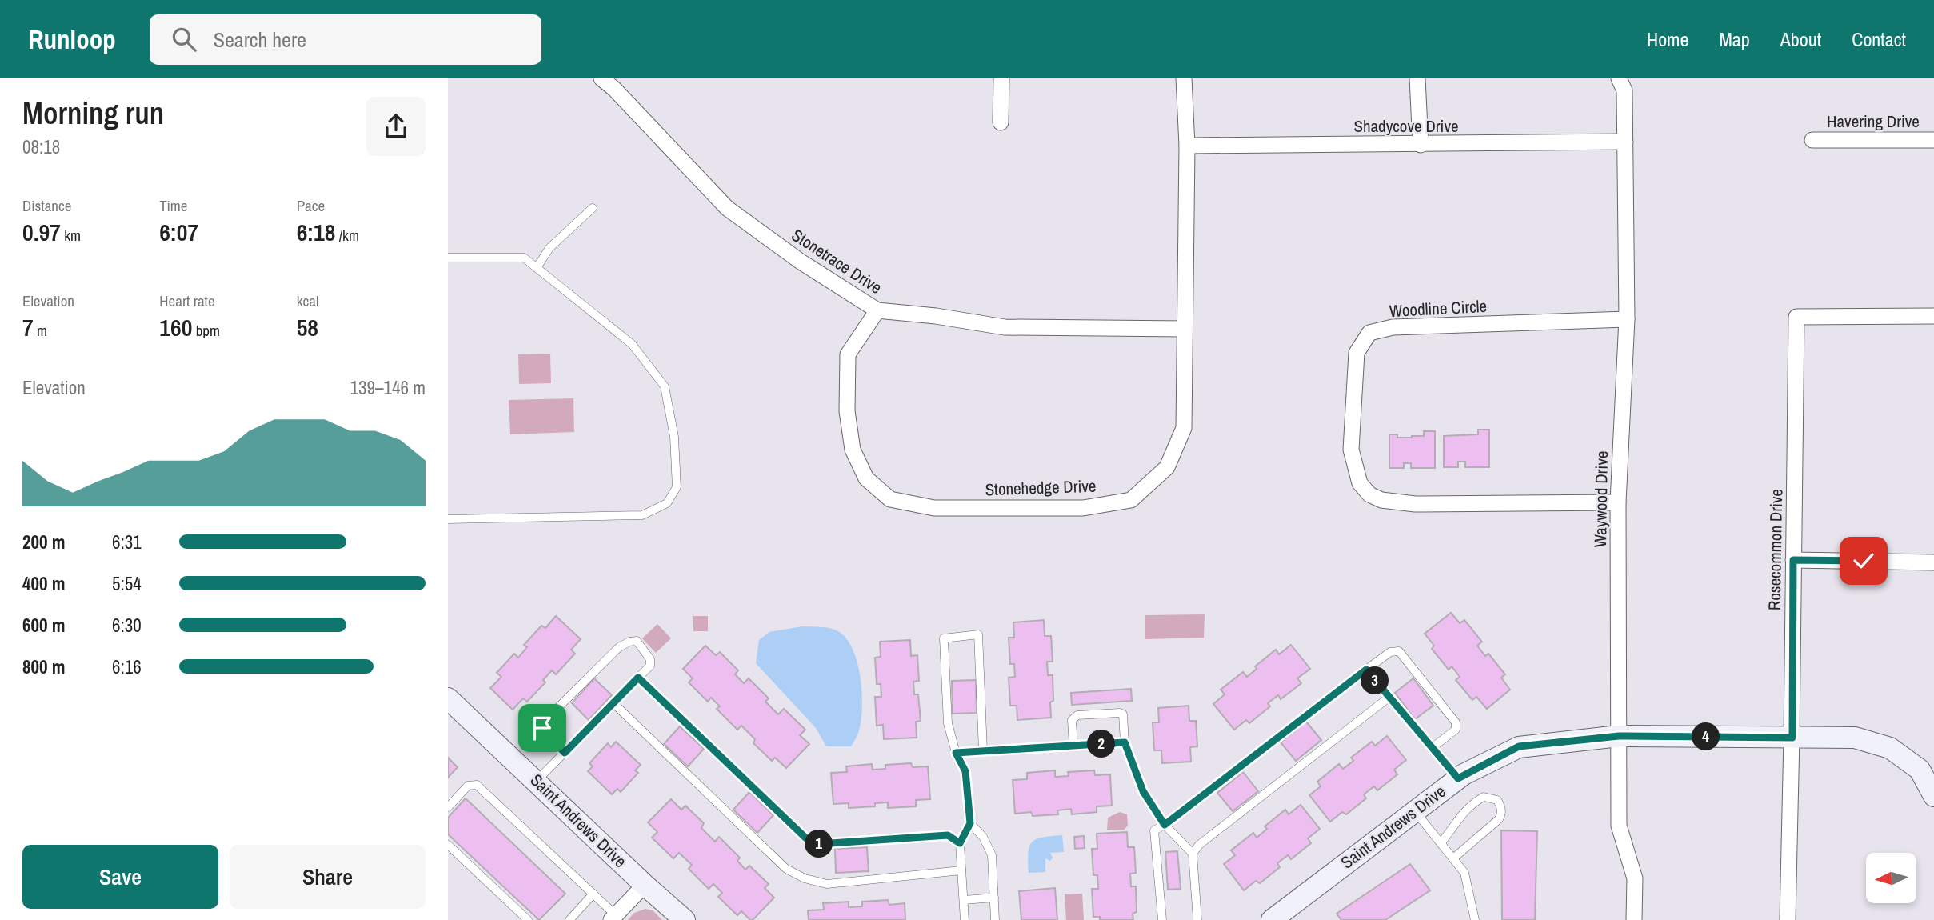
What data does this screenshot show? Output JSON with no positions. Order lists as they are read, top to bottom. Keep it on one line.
{"streets":{"street":["Havering Drive","Shadycove Drive","Stonetrace Drive","Woodline Circle","Stonehedge Drive","Waywood Drive","Rosecommon Drive","Saint Andrews Drive"]},"crossings":[["Shadycove Drive","Stonehedge Drive"],["Shadycove Drive","Waywood Drive"],["Stonetrace Drive","Stonehedge Drive"],["Woodline Circle","Waywood Drive"],["Waywood Drive","Saint Andrews Drive"],["Rosecommon Drive","Saint Andrews Drive"]],"north":"left","page":{"header":"Runloop","search":"Search here","nav":["Home","Map","About","Contact"],"heading":["Morning run","08:18"],"stats":[["Distance","0.97 km"],["Time","6:07"],["Pace","6:18 /km"],["Elevation","7 m"],["Heart rate","160 bpm"],["kcal","58"]],"chart":["Elevation","139–146 m"],"list":[{"name":"200 m","note":"6:31"},{"name":"400 m","note":"5:54"},{"name":"600 m","note":"6:30"},{"name":"800 m","note":"6:16"}],"pins":["3","4","2","1"],"buttons":["Save","Share"]}}
